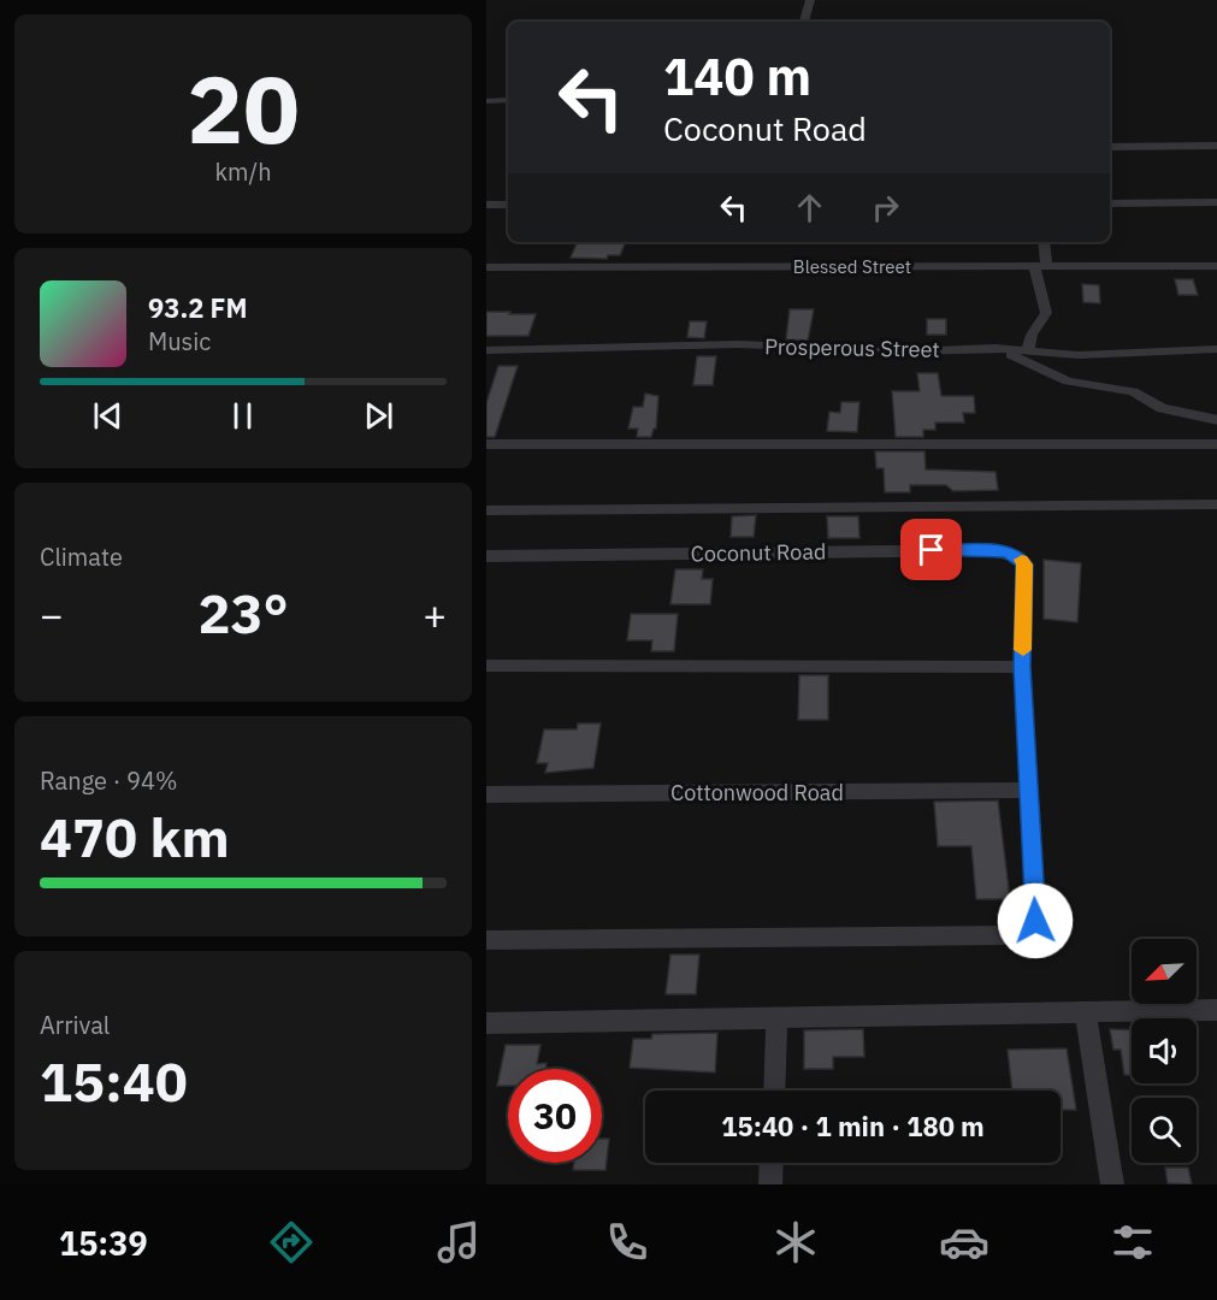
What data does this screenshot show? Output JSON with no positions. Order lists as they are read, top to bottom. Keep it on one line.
{"streets":{"street":["Blessed Street","Prosperous Street","Coconut Road","Cottonwood Road"]},"north":"bottom left","page":{"tile":[["20","km/h"],"Climate",["Range · 94%","470 km"],["Arrival","15:40"]],"turn":["140 m","Coconut Road"],"song":["93.2 FM","Music"],"heat":["−","23°","+"],"limit":"30","trip":"15:40 · 1 min · 180 m","tabs":"15:39"}}
